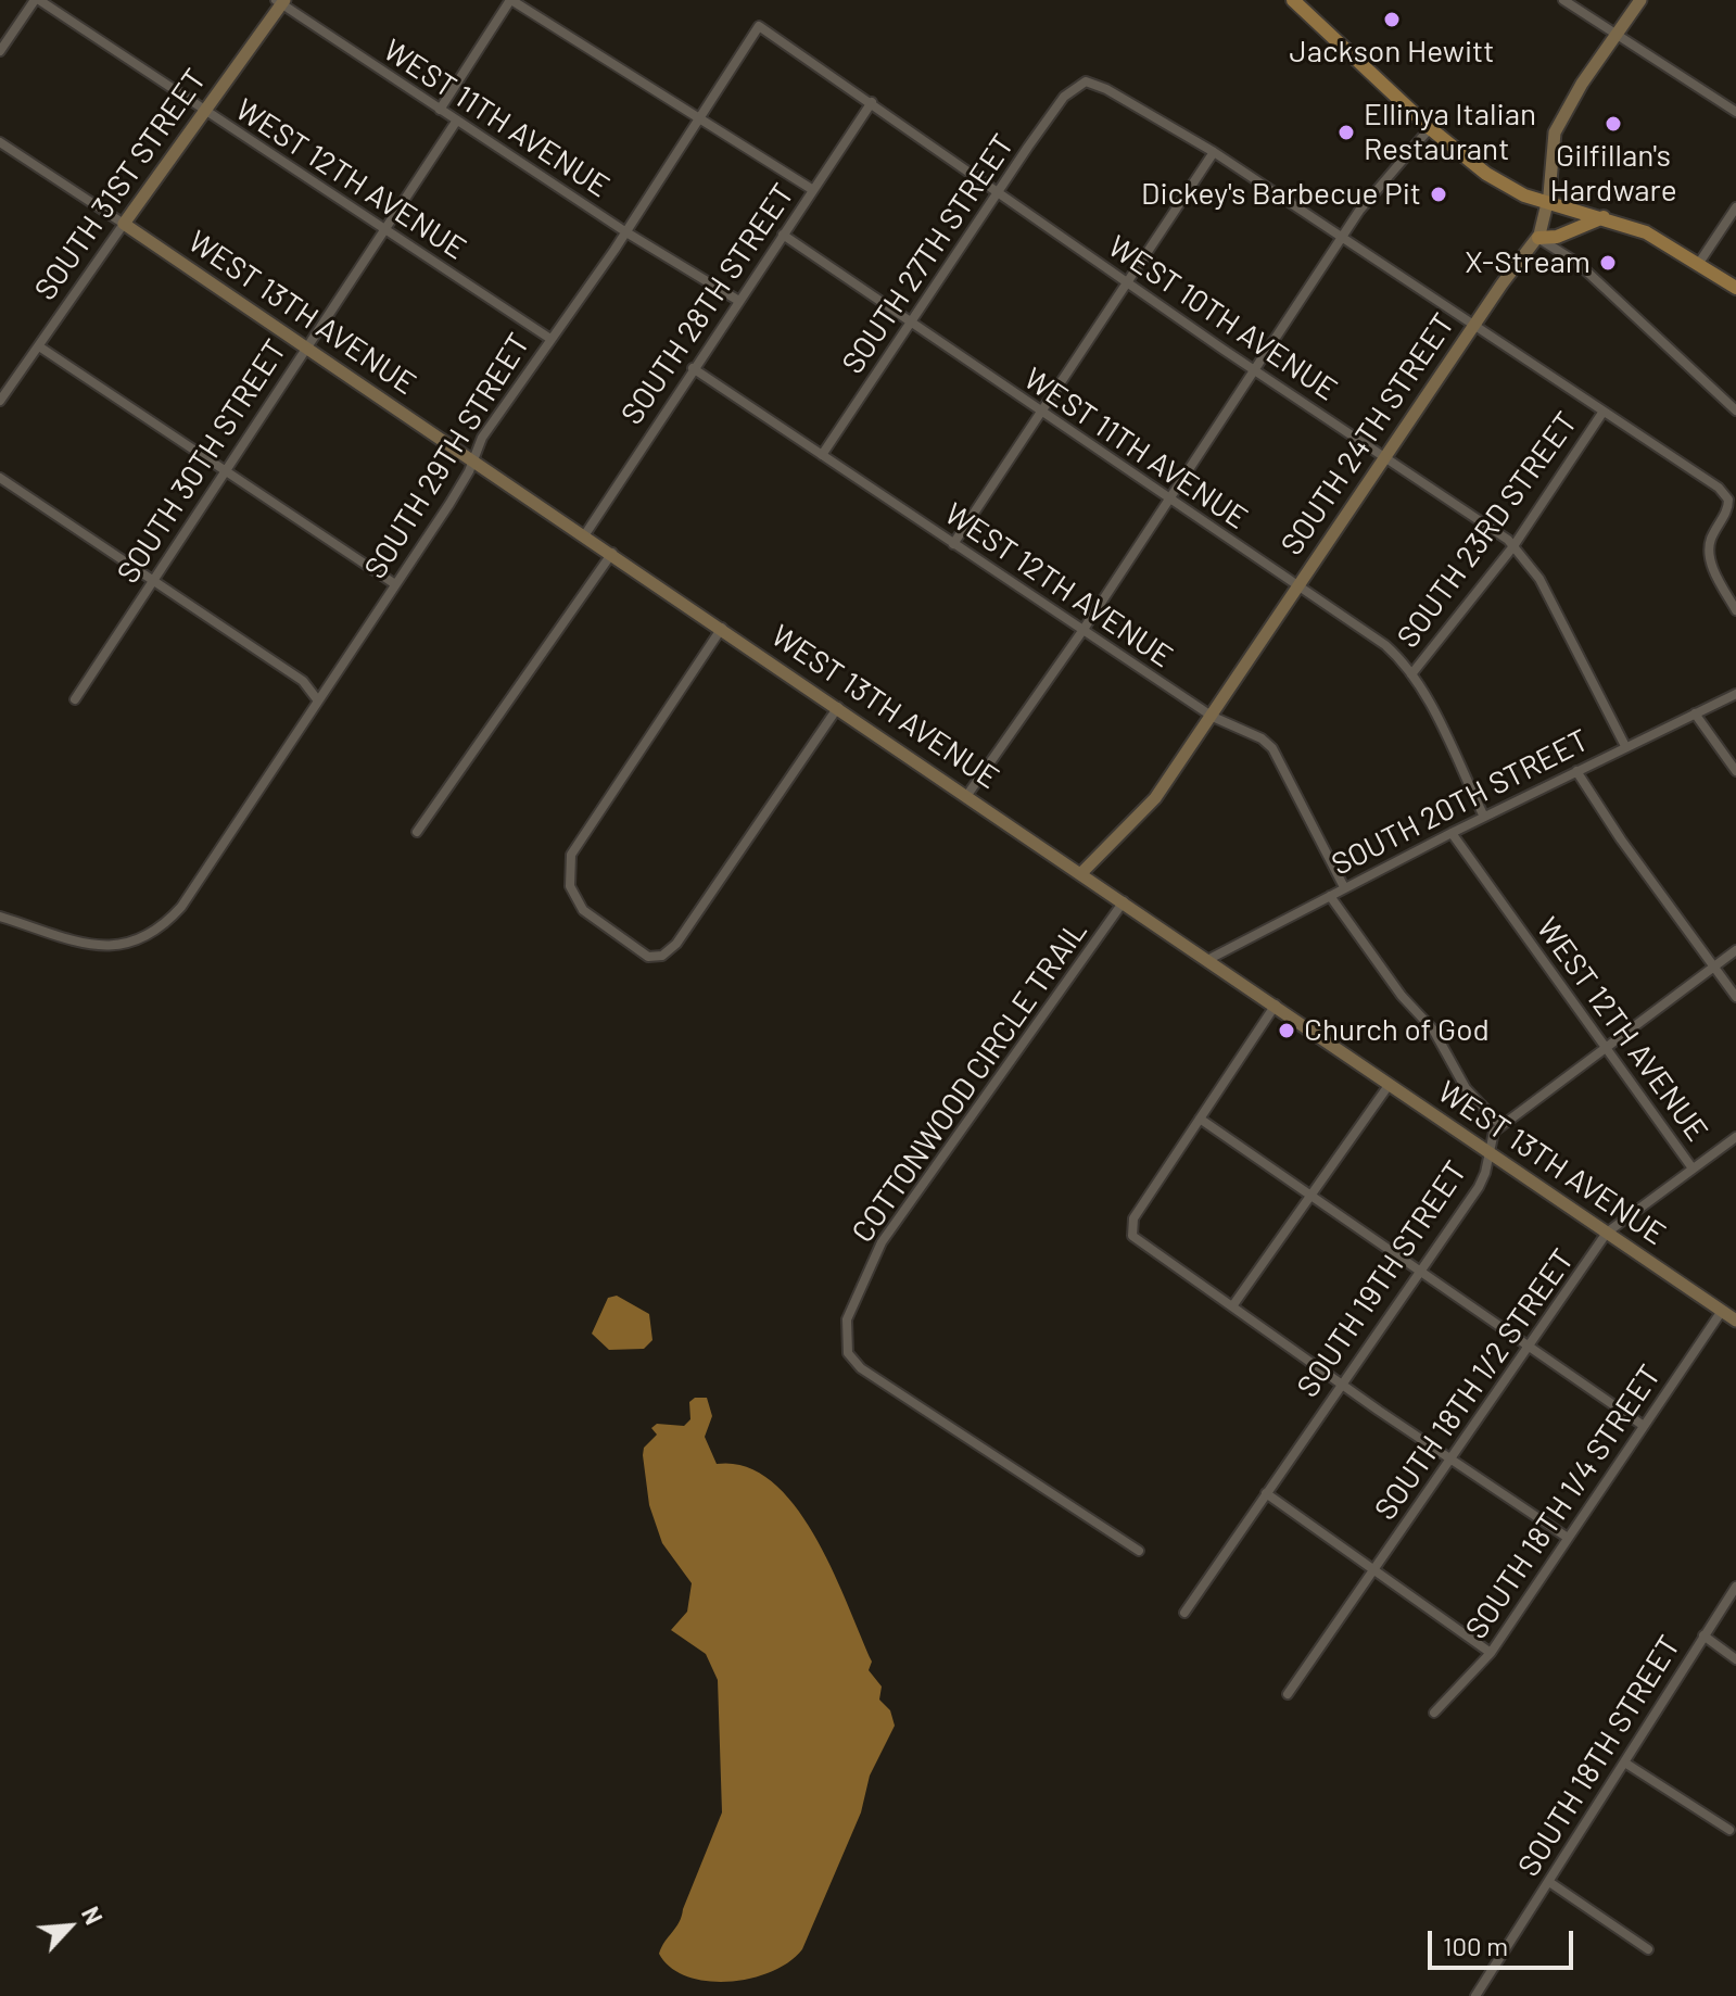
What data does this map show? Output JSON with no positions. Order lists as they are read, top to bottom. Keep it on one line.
{"streets":{"street":["WEST 11TH AVENUE","WEST 12TH AVENUE","SOUTH 31ST STREET","SOUTH 27TH STREET","SOUTH 28TH STREET","WEST 13TH AVENUE","WEST 10TH AVENUE","SOUTH 24TH STREET","SOUTH 29TH STREET","SOUTH 30TH STREET","SOUTH 23RD STREET","SOUTH 20TH STREET","COTTONWOOD CIRCLE TRAIL","SOUTH 19TH STREET","SOUTH 18TH 1/2 STREET","SOUTH 18TH 1/4 STREET","SOUTH 18TH STREET"]},"crossings":[["WEST 11TH AVENUE","SOUTH 31ST STREET"],["WEST 11TH AVENUE","SOUTH 27TH STREET"],["WEST 11TH AVENUE","SOUTH 28TH STREET"],["WEST 11TH AVENUE","SOUTH 24TH STREET"],["WEST 11TH AVENUE","SOUTH 29TH STREET"],["WEST 11TH AVENUE","SOUTH 30TH STREET"],["WEST 11TH AVENUE","SOUTH 23RD STREET"],["WEST 11TH AVENUE","SOUTH 20TH STREET"],["WEST 12TH AVENUE","SOUTH 31ST STREET"],["WEST 12TH AVENUE","SOUTH 27TH STREET"],["WEST 12TH AVENUE","SOUTH 28TH STREET"],["WEST 12TH AVENUE","SOUTH 24TH STREET"],["WEST 12TH AVENUE","SOUTH 29TH STREET"],["WEST 12TH AVENUE","SOUTH 30TH STREET"],["WEST 12TH AVENUE","SOUTH 20TH STREET"],["WEST 12TH AVENUE","SOUTH 19TH STREET"],["WEST 12TH AVENUE","SOUTH 18TH 1/2 STREET"],["SOUTH 31ST STREET","WEST 13TH AVENUE"],["SOUTH 27TH STREET","WEST 10TH AVENUE"],["SOUTH 28TH STREET","WEST 13TH AVENUE"],["SOUTH 28TH STREET","WEST 10TH AVENUE"],["WEST 13TH AVENUE","SOUTH 24TH STREET"],["WEST 13TH AVENUE","SOUTH 29TH STREET"],["WEST 13TH AVENUE","SOUTH 30TH STREET"],["WEST 13TH AVENUE","SOUTH 20TH STREET"],["WEST 13TH AVENUE","COTTONWOOD CIRCLE TRAIL"],["WEST 13TH AVENUE","SOUTH 19TH STREET"],["WEST 13TH AVENUE","SOUTH 18TH 1/2 STREET"],["WEST 13TH AVENUE","SOUTH 18TH 1/4 STREET"],["WEST 10TH AVENUE","SOUTH 24TH STREET"],["WEST 10TH AVENUE","SOUTH 29TH STREET"],["WEST 10TH AVENUE","SOUTH 23RD STREET"],["WEST 10TH AVENUE","SOUTH 20TH STREET"]],"places":["Jackson Hewitt","Gilfillan's Hardware","Ellinya Italian Restaurant","Dickey's Barbecue Pit","X-Stream","Church of God"],"scale_bar":"100 m","north":"top right"}
